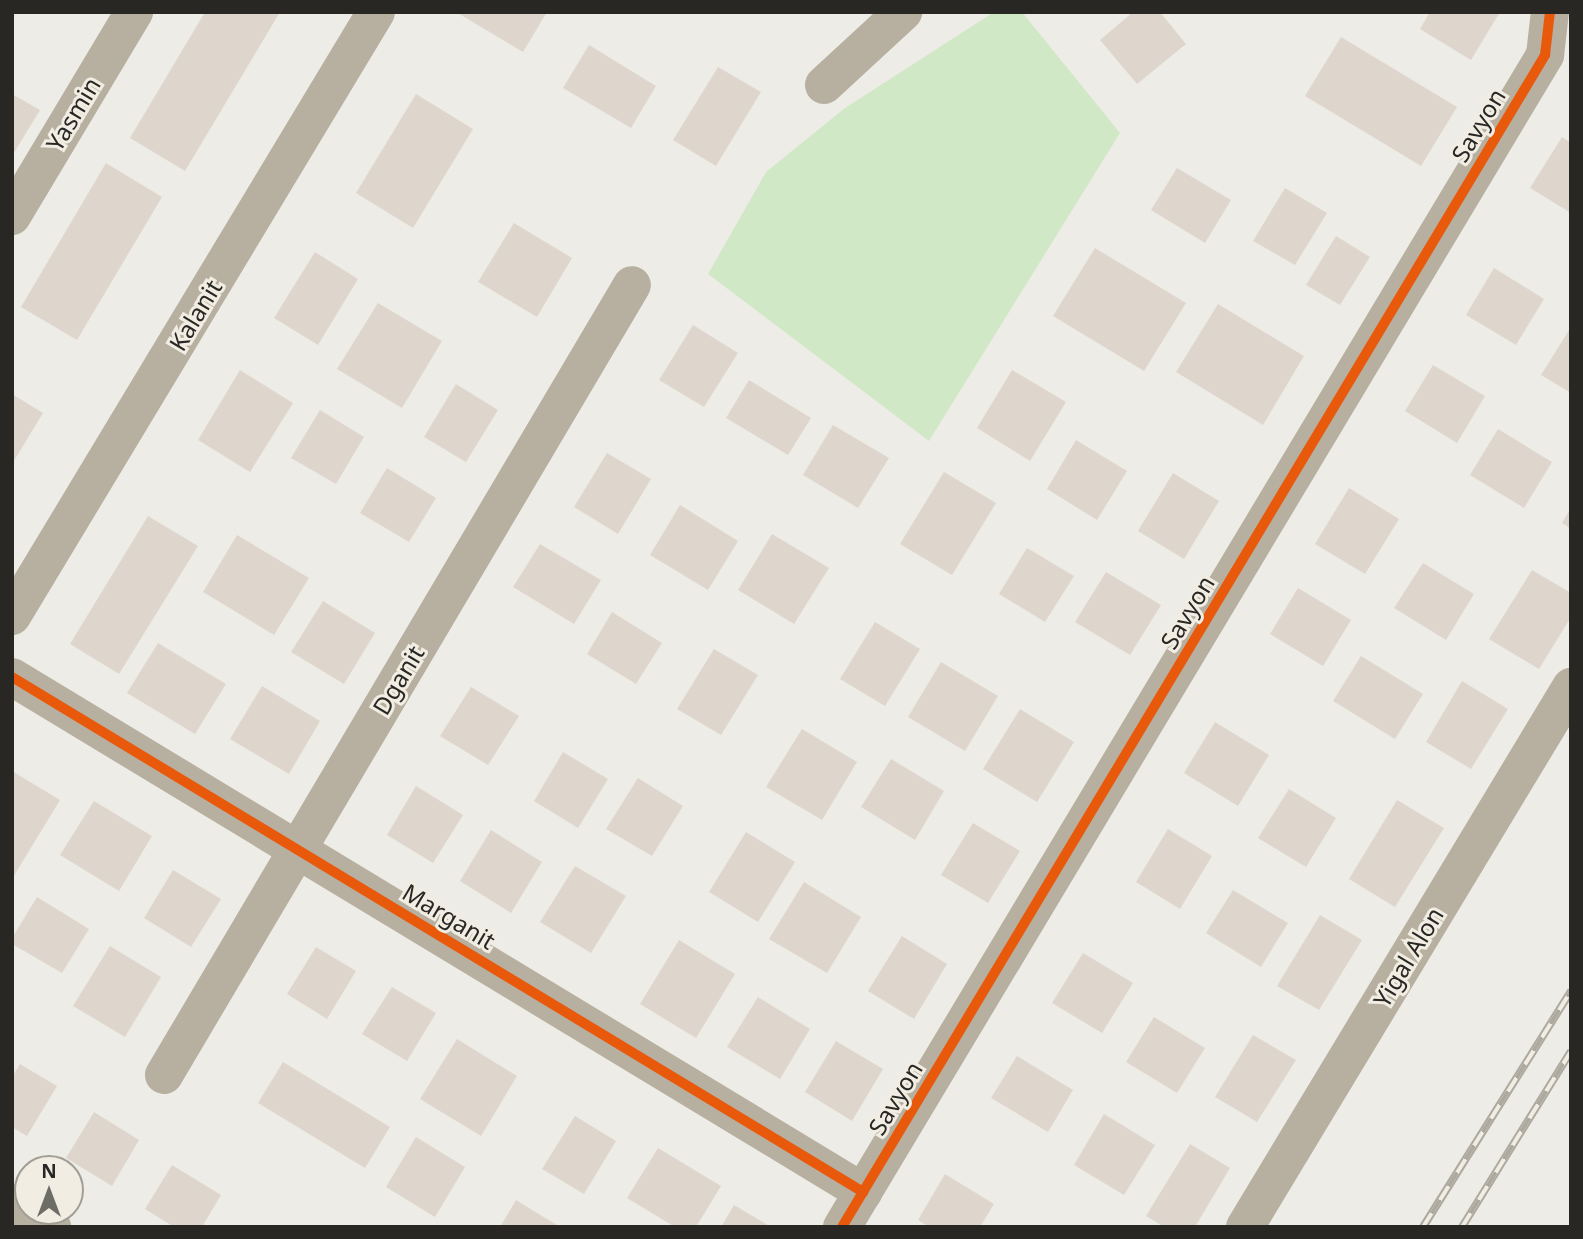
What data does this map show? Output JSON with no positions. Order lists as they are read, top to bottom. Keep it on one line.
{"streets":{"street":["Yasmin","Savyon","Kalanit","Dganit","Marganit","Yigal Alon"]},"crossings":[["Savyon","Marganit"],["Dganit","Marganit"]],"north":"top"}
